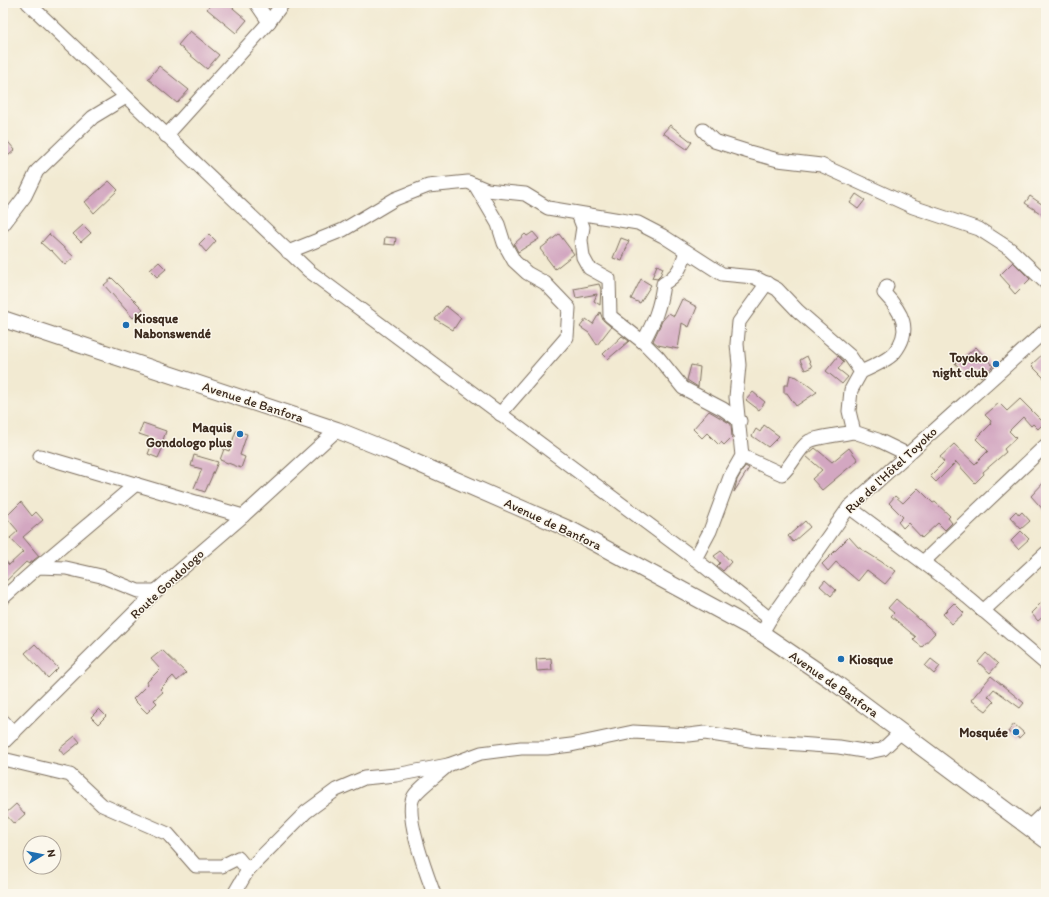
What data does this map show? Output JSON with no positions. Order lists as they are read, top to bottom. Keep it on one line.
{"streets":{"main road":["Avenue de Banfora"],"street":["Rue de l'Hôtel Toyoko","Route Gondologo"]},"crossings":[["Avenue de Banfora","Rue de l'Hôtel Toyoko"],["Avenue de Banfora","Route Gondologo"]],"places":["Kiosque Nabonswendé","Toyoko night club","Maquis Gondologo plus","Kiosque","Mosquée"],"north":"right"}
